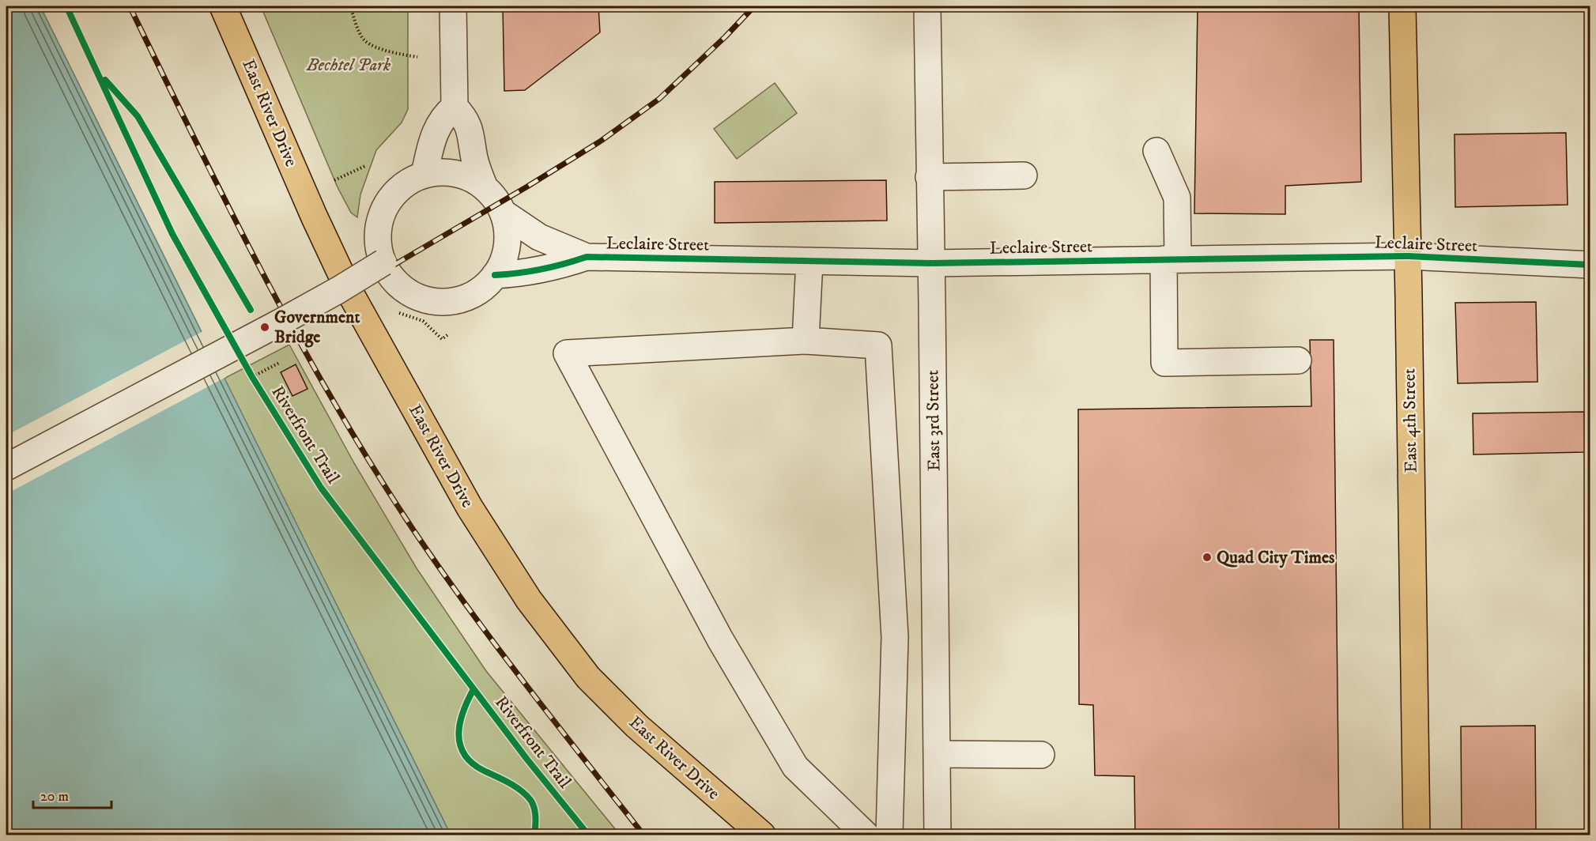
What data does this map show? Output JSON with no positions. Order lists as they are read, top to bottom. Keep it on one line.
{"streets":{"main road":["East River Drive","East 4th Street"],"street":["Leclaire Street","East 3rd Street"],"cycle path":["Riverfront Trail"]},"crossings":[["Leclaire Street","East 3rd Street"],["Leclaire Street","East 4th Street"]],"parks":["Bechtel Park"],"places":["Government Bridge","Quad City Times"],"scale_bar":"20 m"}
